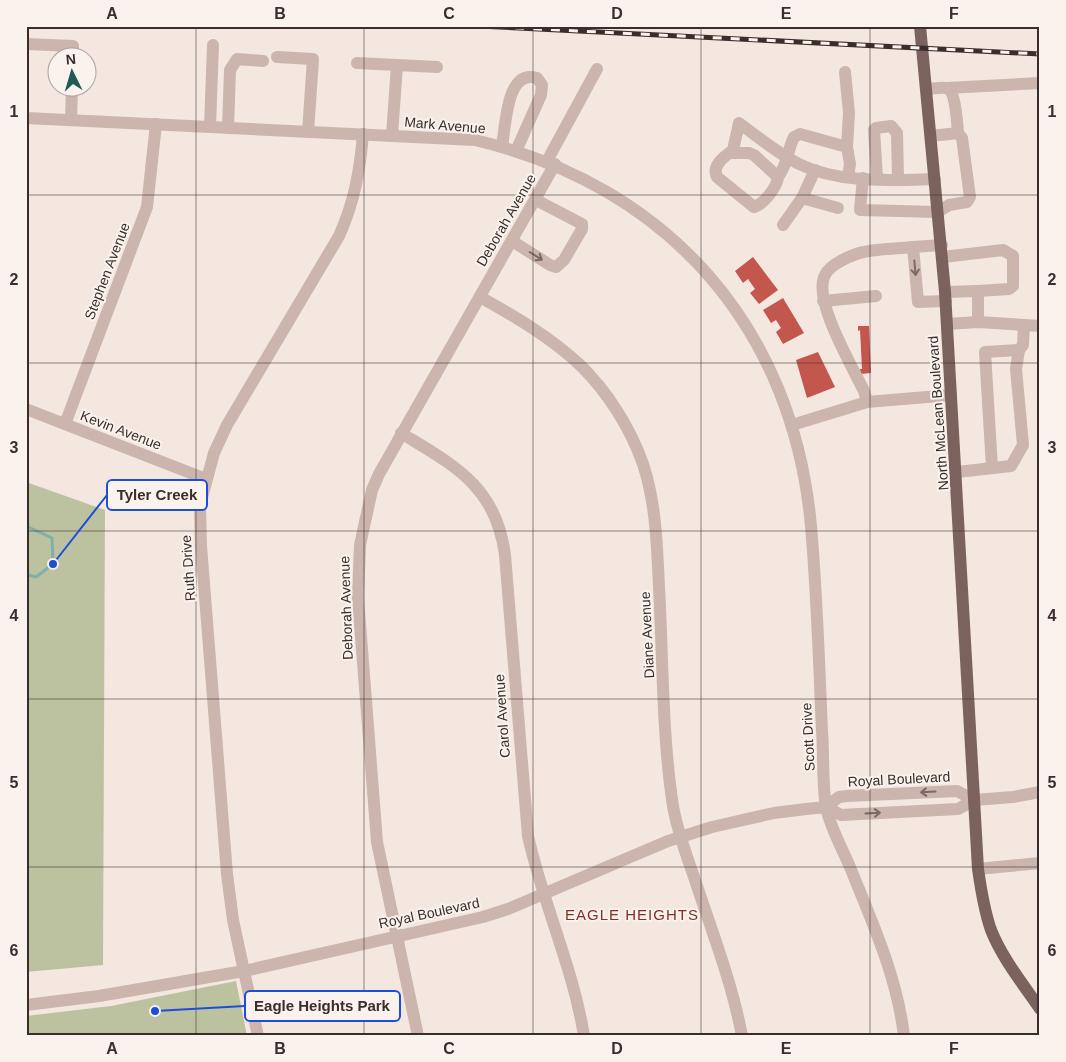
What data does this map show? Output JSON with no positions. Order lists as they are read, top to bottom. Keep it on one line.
{"streets":{"main road":["North McLean Boulevard"],"street":["Mark Avenue","Deborah Avenue","Stephen Avenue","Kevin Avenue","Ruth Drive","Diane Avenue","Carol Avenue","Scott Drive","Royal Boulevard"]},"crossings":[["Mark Avenue","Deborah Avenue"],["Mark Avenue","Stephen Avenue"],["Mark Avenue","Ruth Drive"],["Mark Avenue","Scott Drive"],["Deborah Avenue","Diane Avenue"],["Deborah Avenue","Carol Avenue"],["Deborah Avenue","Royal Boulevard"],["Stephen Avenue","Kevin Avenue"],["North McLean Boulevard","Royal Boulevard"],["Kevin Avenue","Ruth Drive"],["Ruth Drive","Royal Boulevard"],["Diane Avenue","Royal Boulevard"],["Carol Avenue","Royal Boulevard"],["Scott Drive","Royal Boulevard"]],"districts":["EAGLE HEIGHTS"],"places":["Tyler Creek","Eagle Heights Park"],"north":"top","grid":{"columns":["A","B","C","D","E","F"],"rows":["1","2","3","4","5","6"]}}
